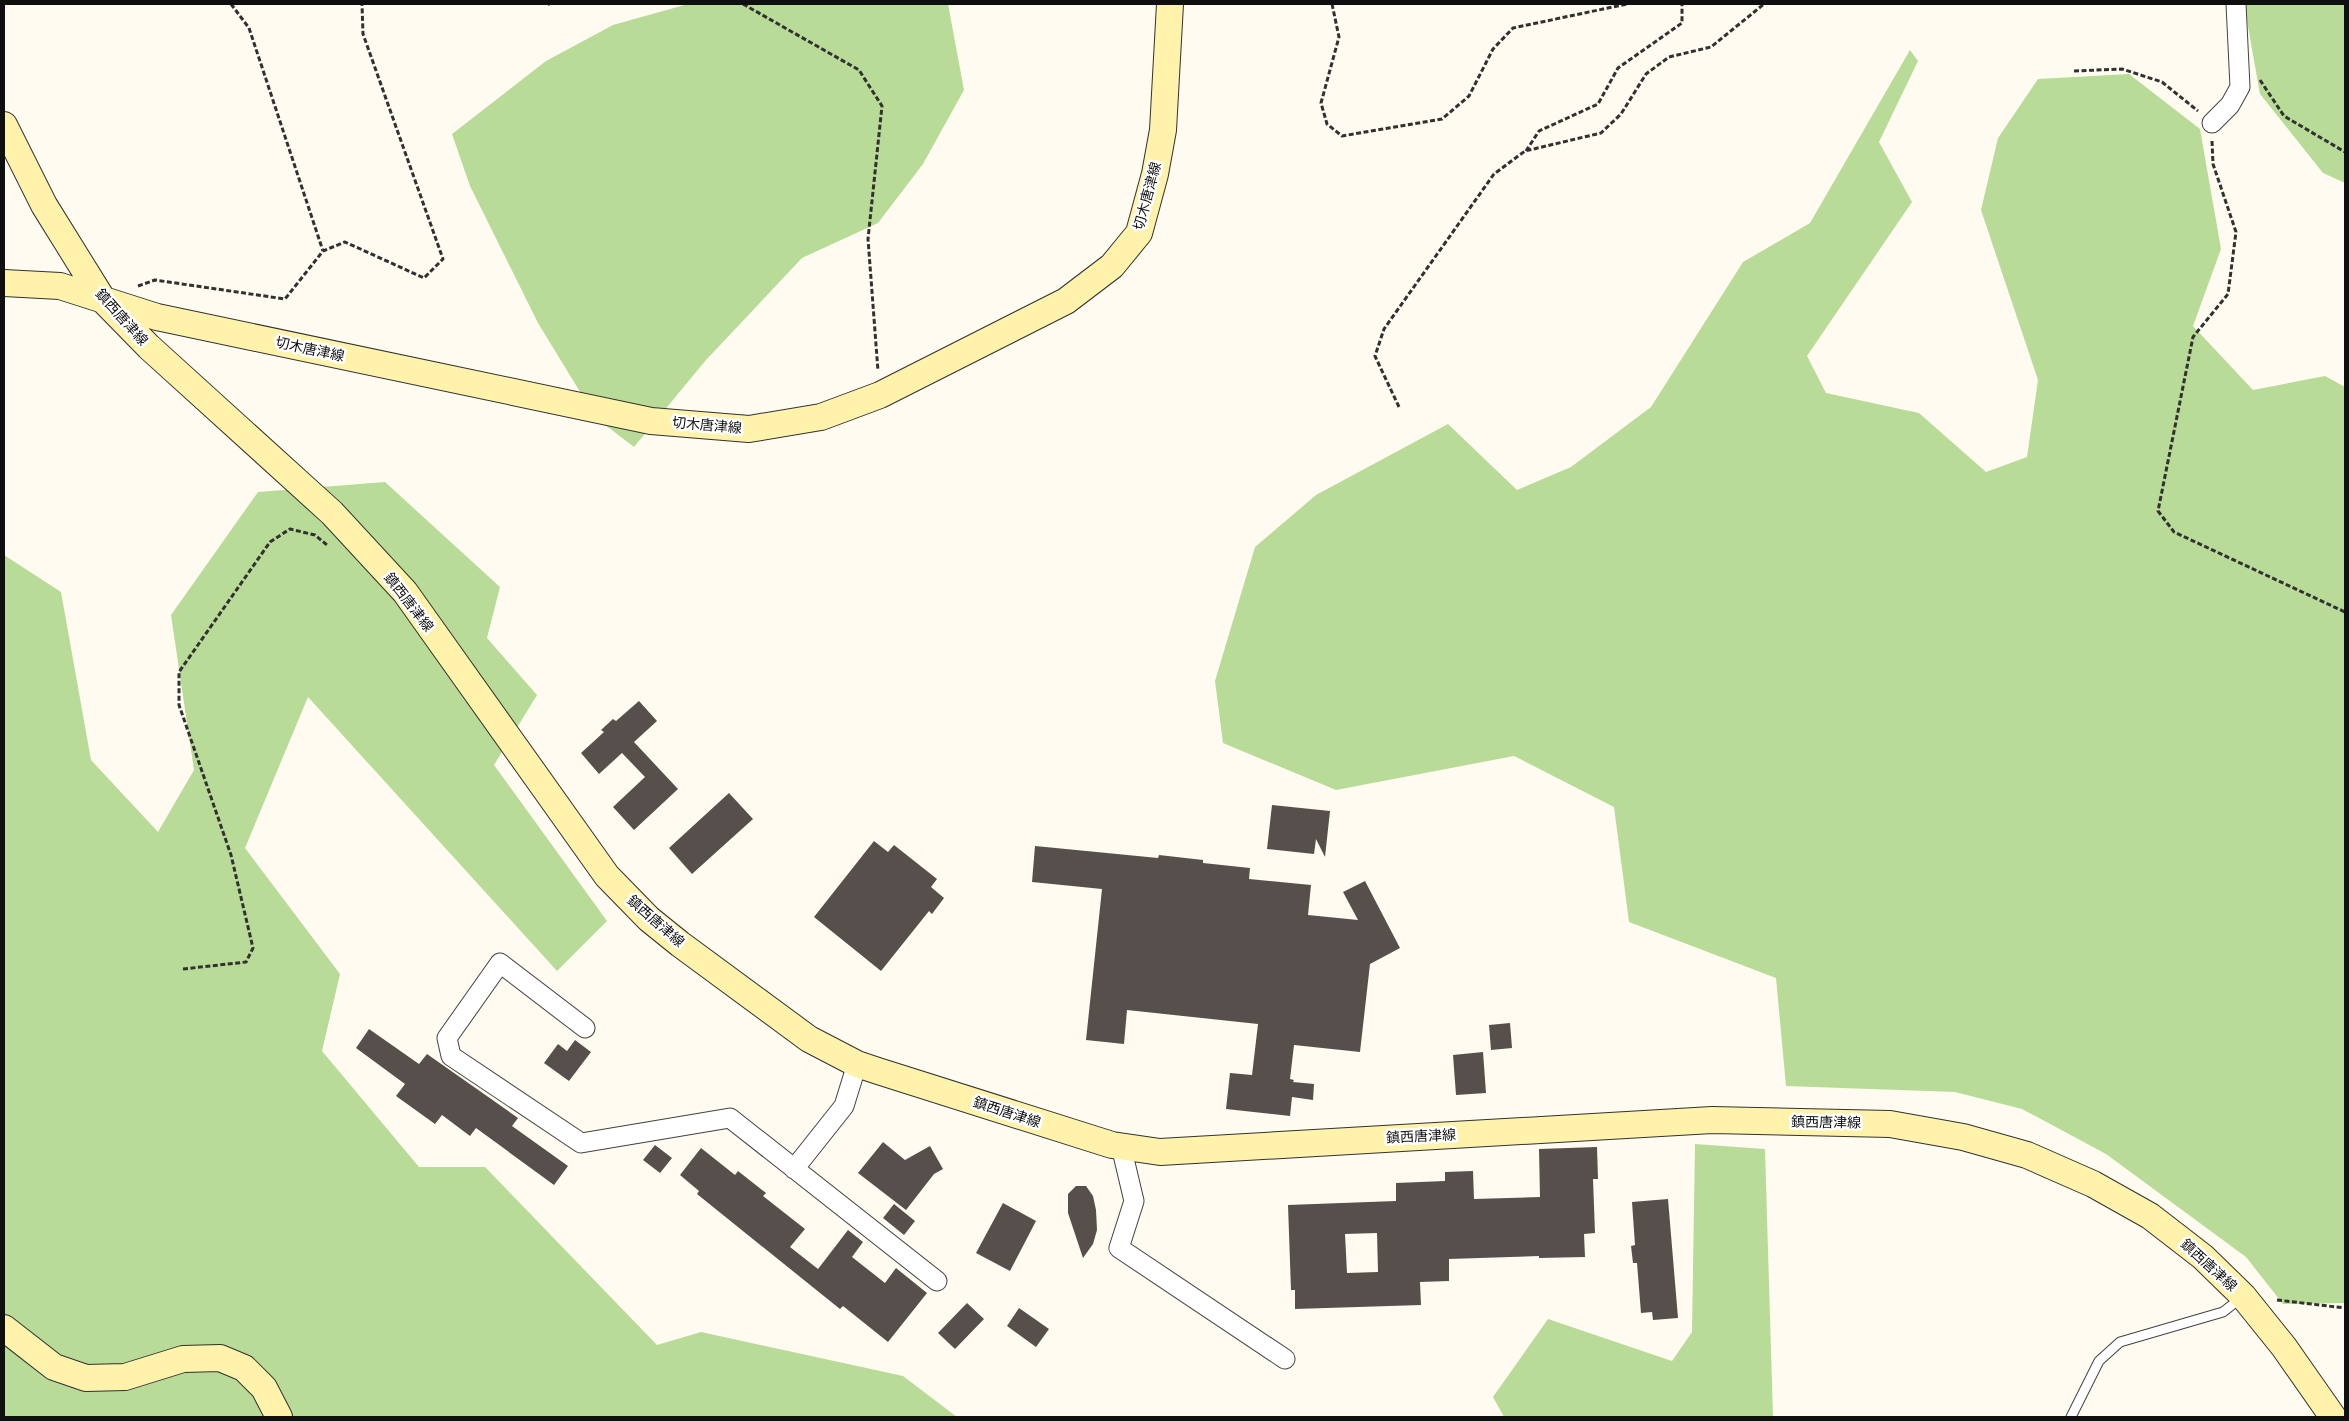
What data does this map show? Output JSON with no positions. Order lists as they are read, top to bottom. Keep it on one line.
{"streets":{"main road":["切木唐津線","鎮西唐津線"]},"crossings":[["切木唐津線","鎮西唐津線"]]}
